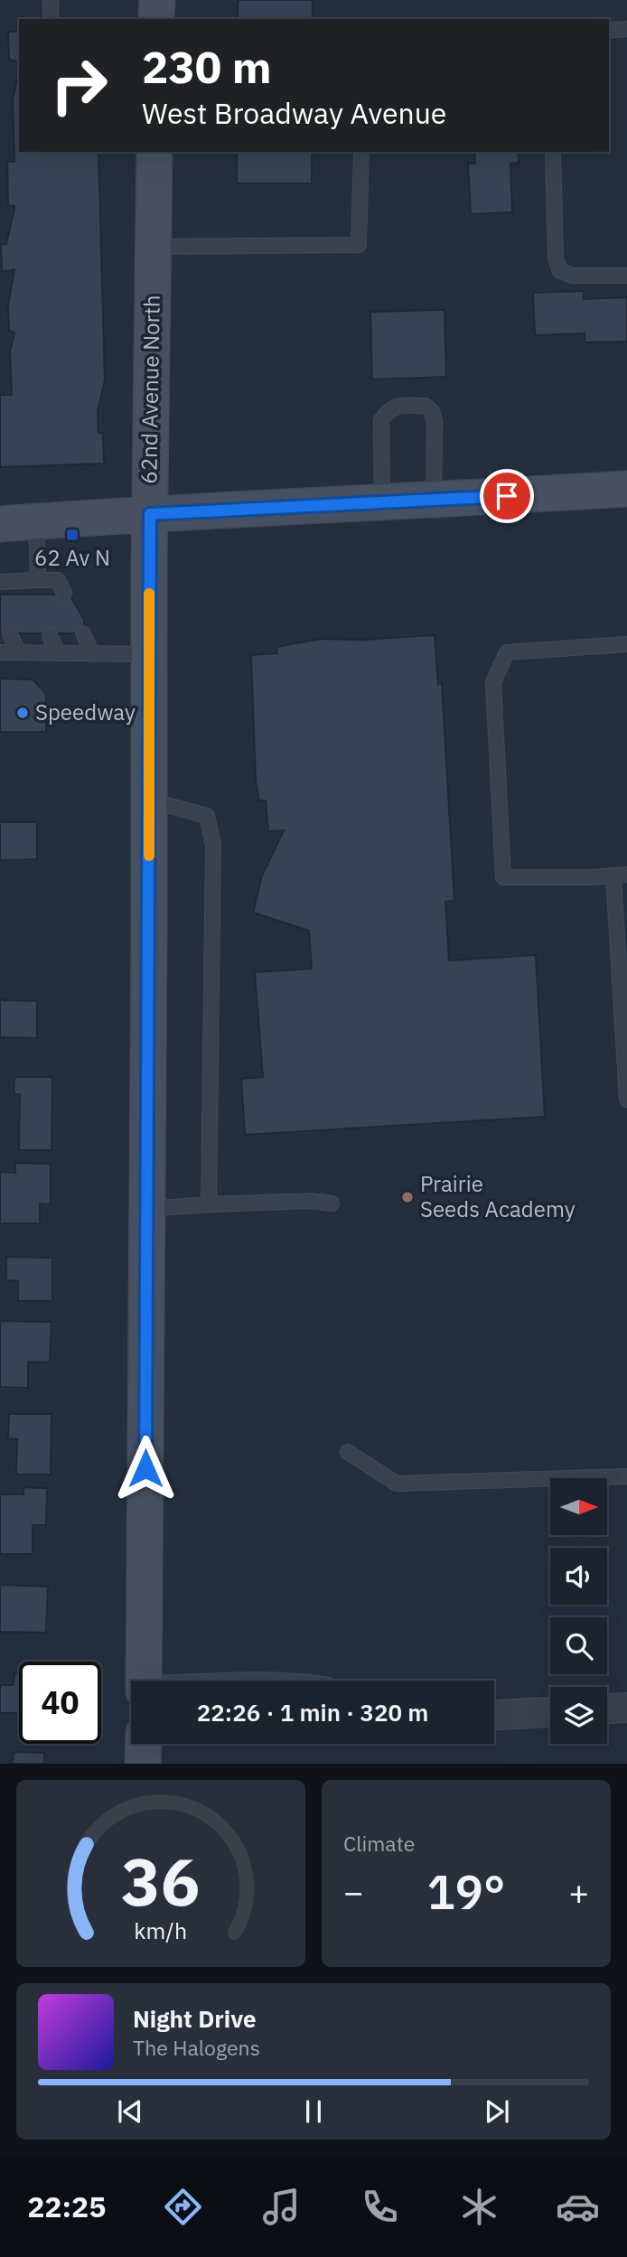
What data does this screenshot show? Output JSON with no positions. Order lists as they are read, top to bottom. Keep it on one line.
{"streets":{"street":["62nd Avenue North"]},"places":{"transit":["62 Av N"],"other":["Speedway","Prairie Seeds Academy"]},"north":"right","page":{"turn":["230 m","West Broadway Avenue"],"limit":"40","trip":"22:26 · 1 min · 320 m","tile":"Climate","heat":["−","19°","+"],"song":["Night Drive","The Halogens"],"tabs":"22:25","gauge":["36","km/h"]}}
